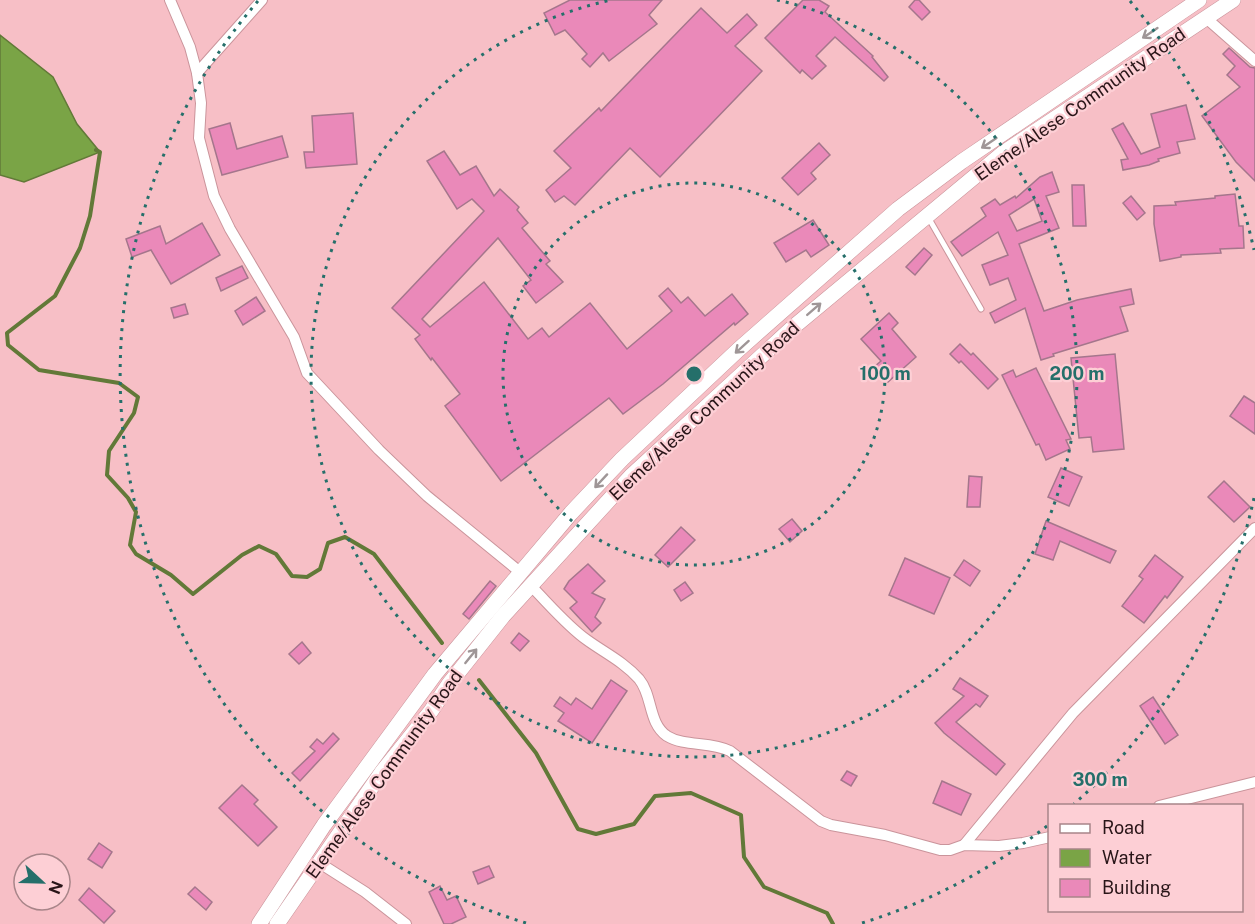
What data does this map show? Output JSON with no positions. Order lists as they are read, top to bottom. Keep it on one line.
{"streets":{"main road":["Eleme/Alese Community Road"]},"legend":["Road","Water","Building"],"north":"right","rings":["100 m","200 m","300 m"]}
